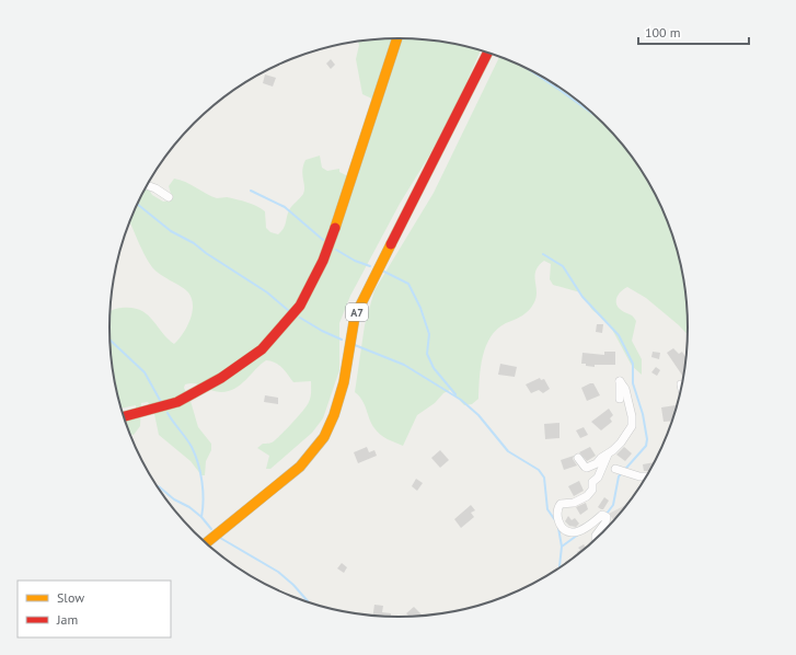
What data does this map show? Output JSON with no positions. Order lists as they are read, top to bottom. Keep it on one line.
{"streets":{"highway":["A7"]},"legend":["Slow","Jam"],"scale_bar":"100 m"}
